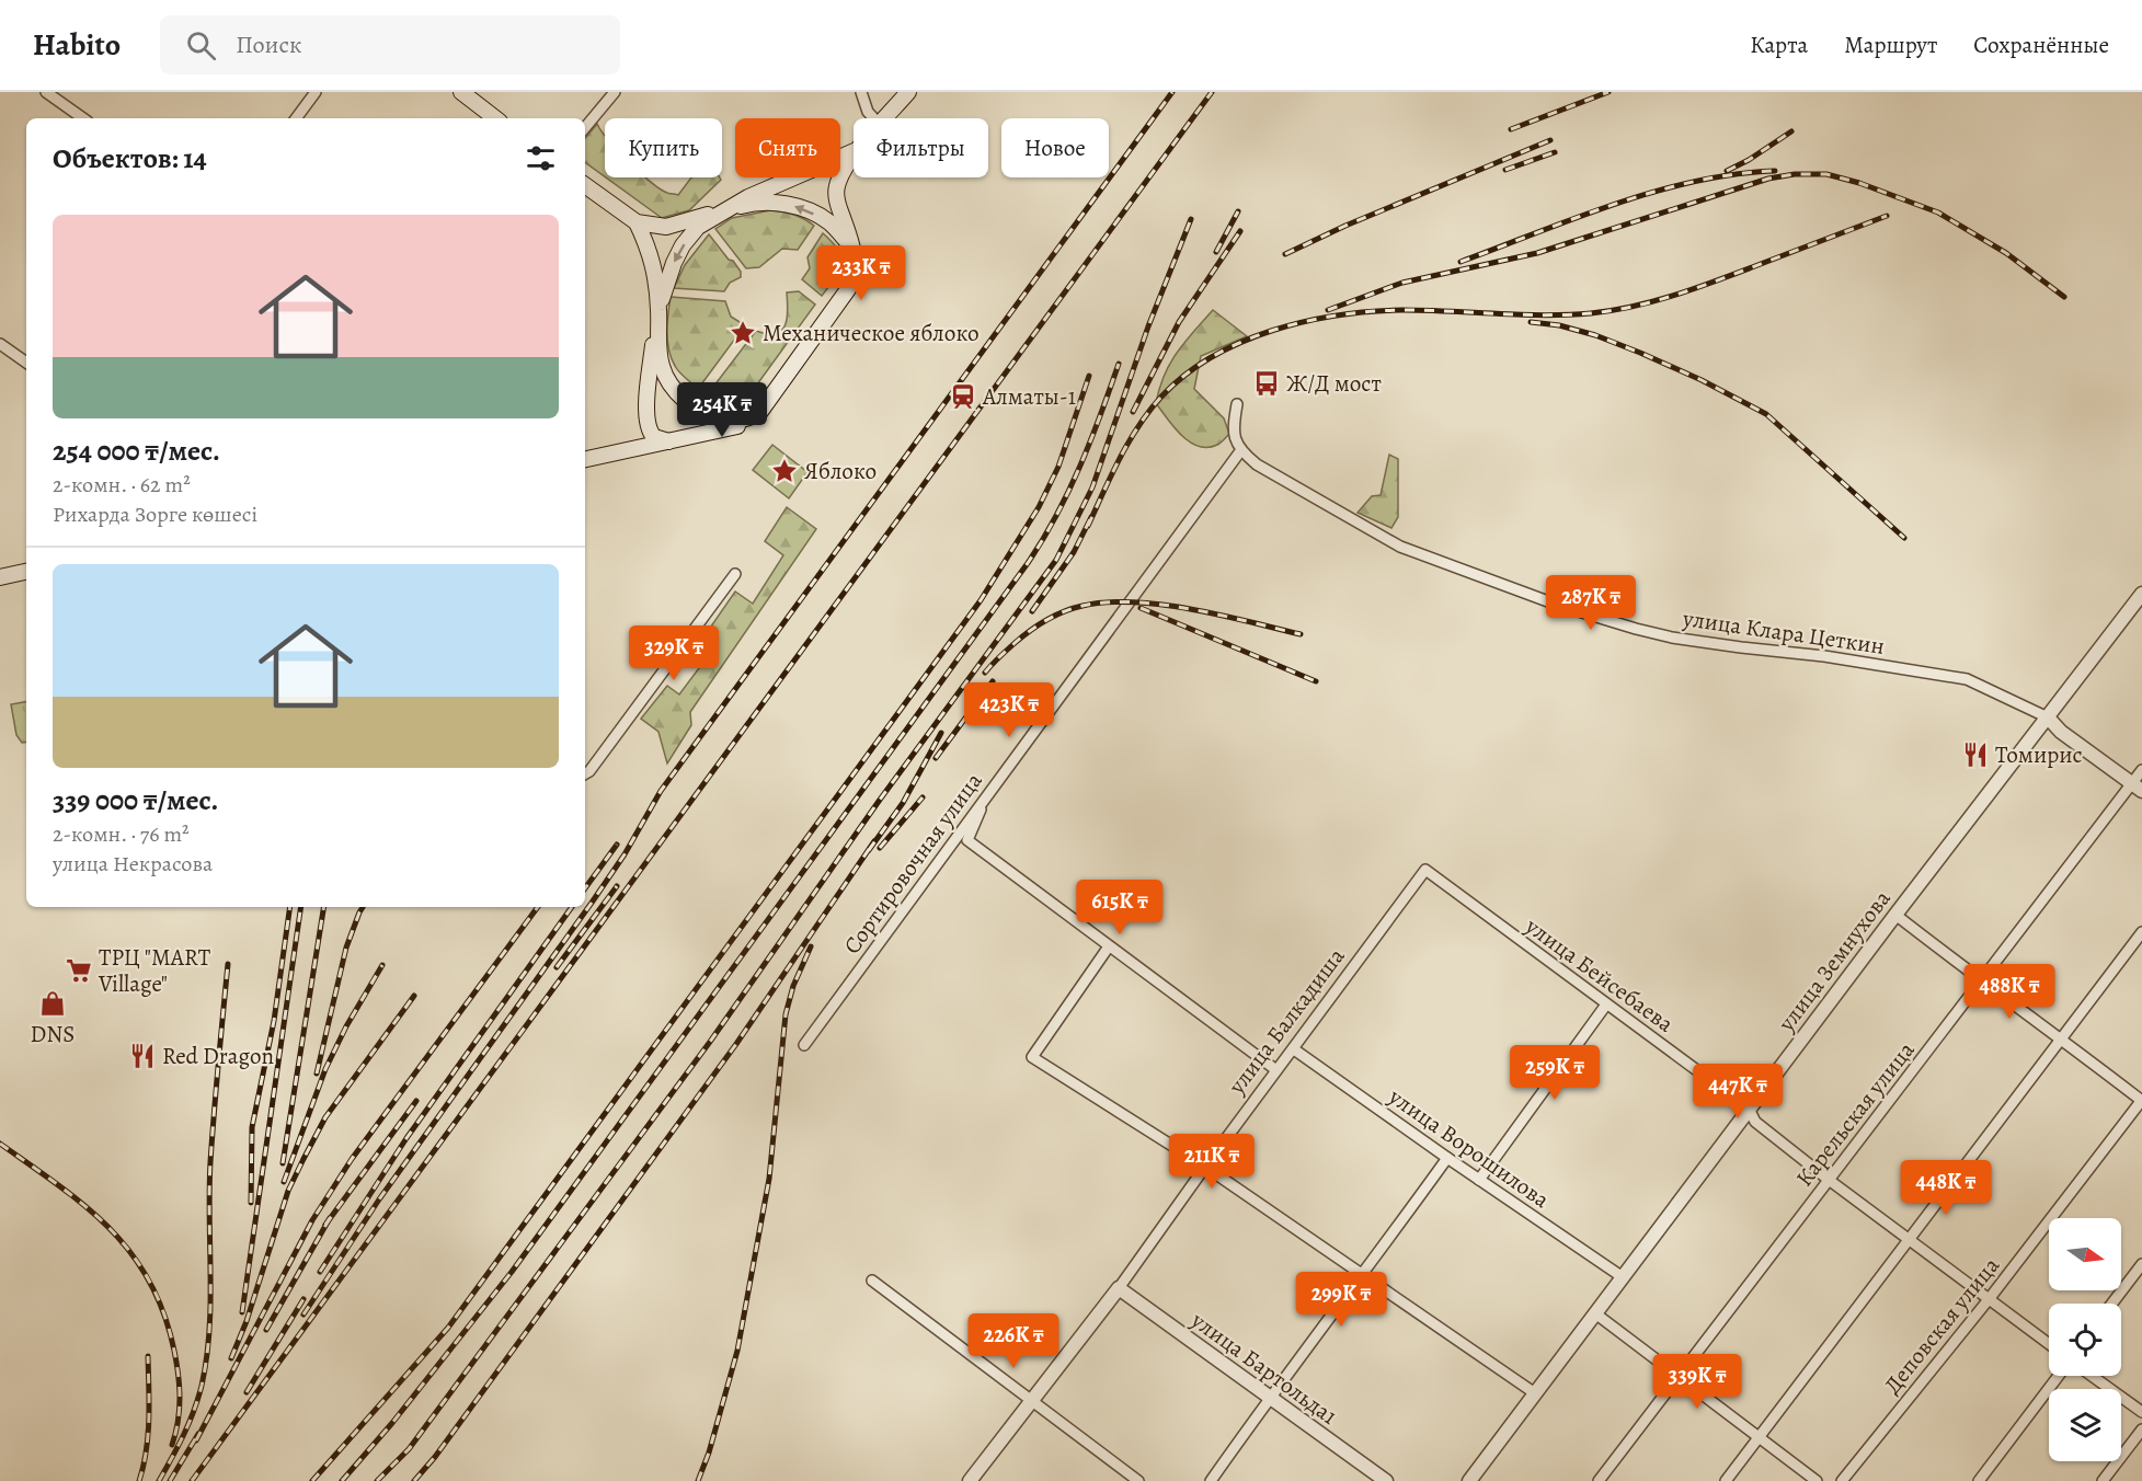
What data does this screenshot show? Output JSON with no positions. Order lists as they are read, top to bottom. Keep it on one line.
{"streets":{"street":["улица Клара Цеткин","Сортировочная улица","улица Земнухова","улица Бейсебаева","улица Балкадиша","Карельская улица","улица Ворошилова","Деповская улица","улица Бартольда1"]},"crossings":[["улица Клара Цеткин","Сортировочная улица"],["улица Клара Цеткин","улица Земнухова"],["улица Земнухова","улица Бейсебаева"],["улица Земнухова","улица Ворошилова"],["улица Бейсебаева","улица Балкадиша"],["улица Бейсебаева","Карельская улица"],["улица Бейсебаева","Деповская улица"],["улица Балкадиша","улица Ворошилова"],["улица Балкадиша","улица Бартольда1"]],"places":{"place":["Механическое яблоко","Яблоко"],"bus stop":["Ж/Д мост"],"station":["Алматы-1"],"restaurant":["Томирис","Red Dragon"],"supermarket":["ТРЦ \"MART Village\""],"shop":["DNS"]},"north":"right","page":{"header":"Habito","search":"Поиск","nav":["Карта","Маршрут","Сохранённые"],"chip":["Купить","Снять","Фильтры","Новое"],"heading":"Объектов: 14","list":[{"name":"254 000 ₸/мес.","note":"2-комн. · 62 m² · Рихарда Зорге көшесі"},{"name":"339 000 ₸/мес.","note":"2-комн. · 76 m² · улица Некрасова"}],"price":["233K ₸","254K ₸","287K ₸","329K ₸","423K ₸","615K ₸","488K ₸","259K ₸","447K ₸","211K ₸","448K ₸","299K ₸","226K ₸","339K ₸"]}}
